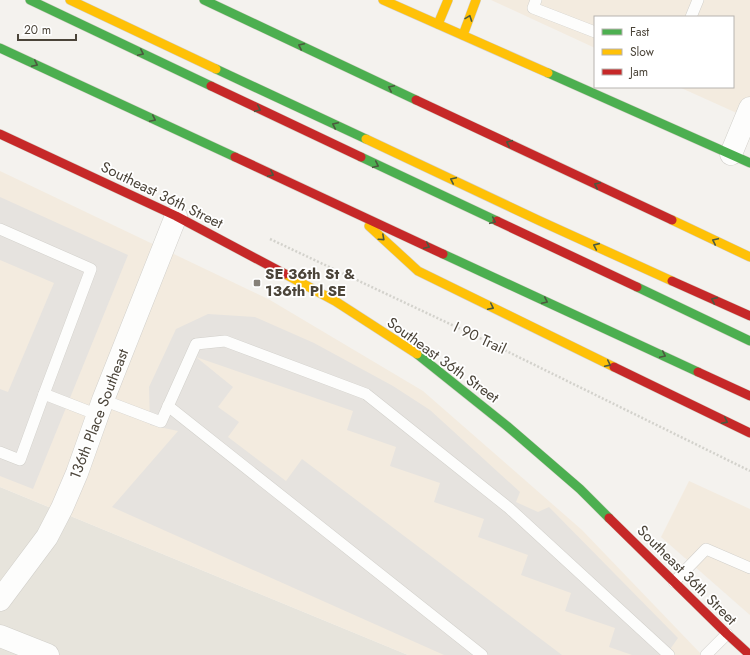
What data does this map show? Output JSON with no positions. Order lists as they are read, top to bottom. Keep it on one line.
{"streets":{"main road":["Southeast 36th Street"],"street":["136th Place Southeast"],"path":["I 90 Trail"]},"crossings":[["Southeast 36th Street","136th Place Southeast"]],"places":{"transit":["SE 36th St & 136th Pl SE"]},"legend":["Fast","Slow","Jam"],"scale_bar":"20 m"}
